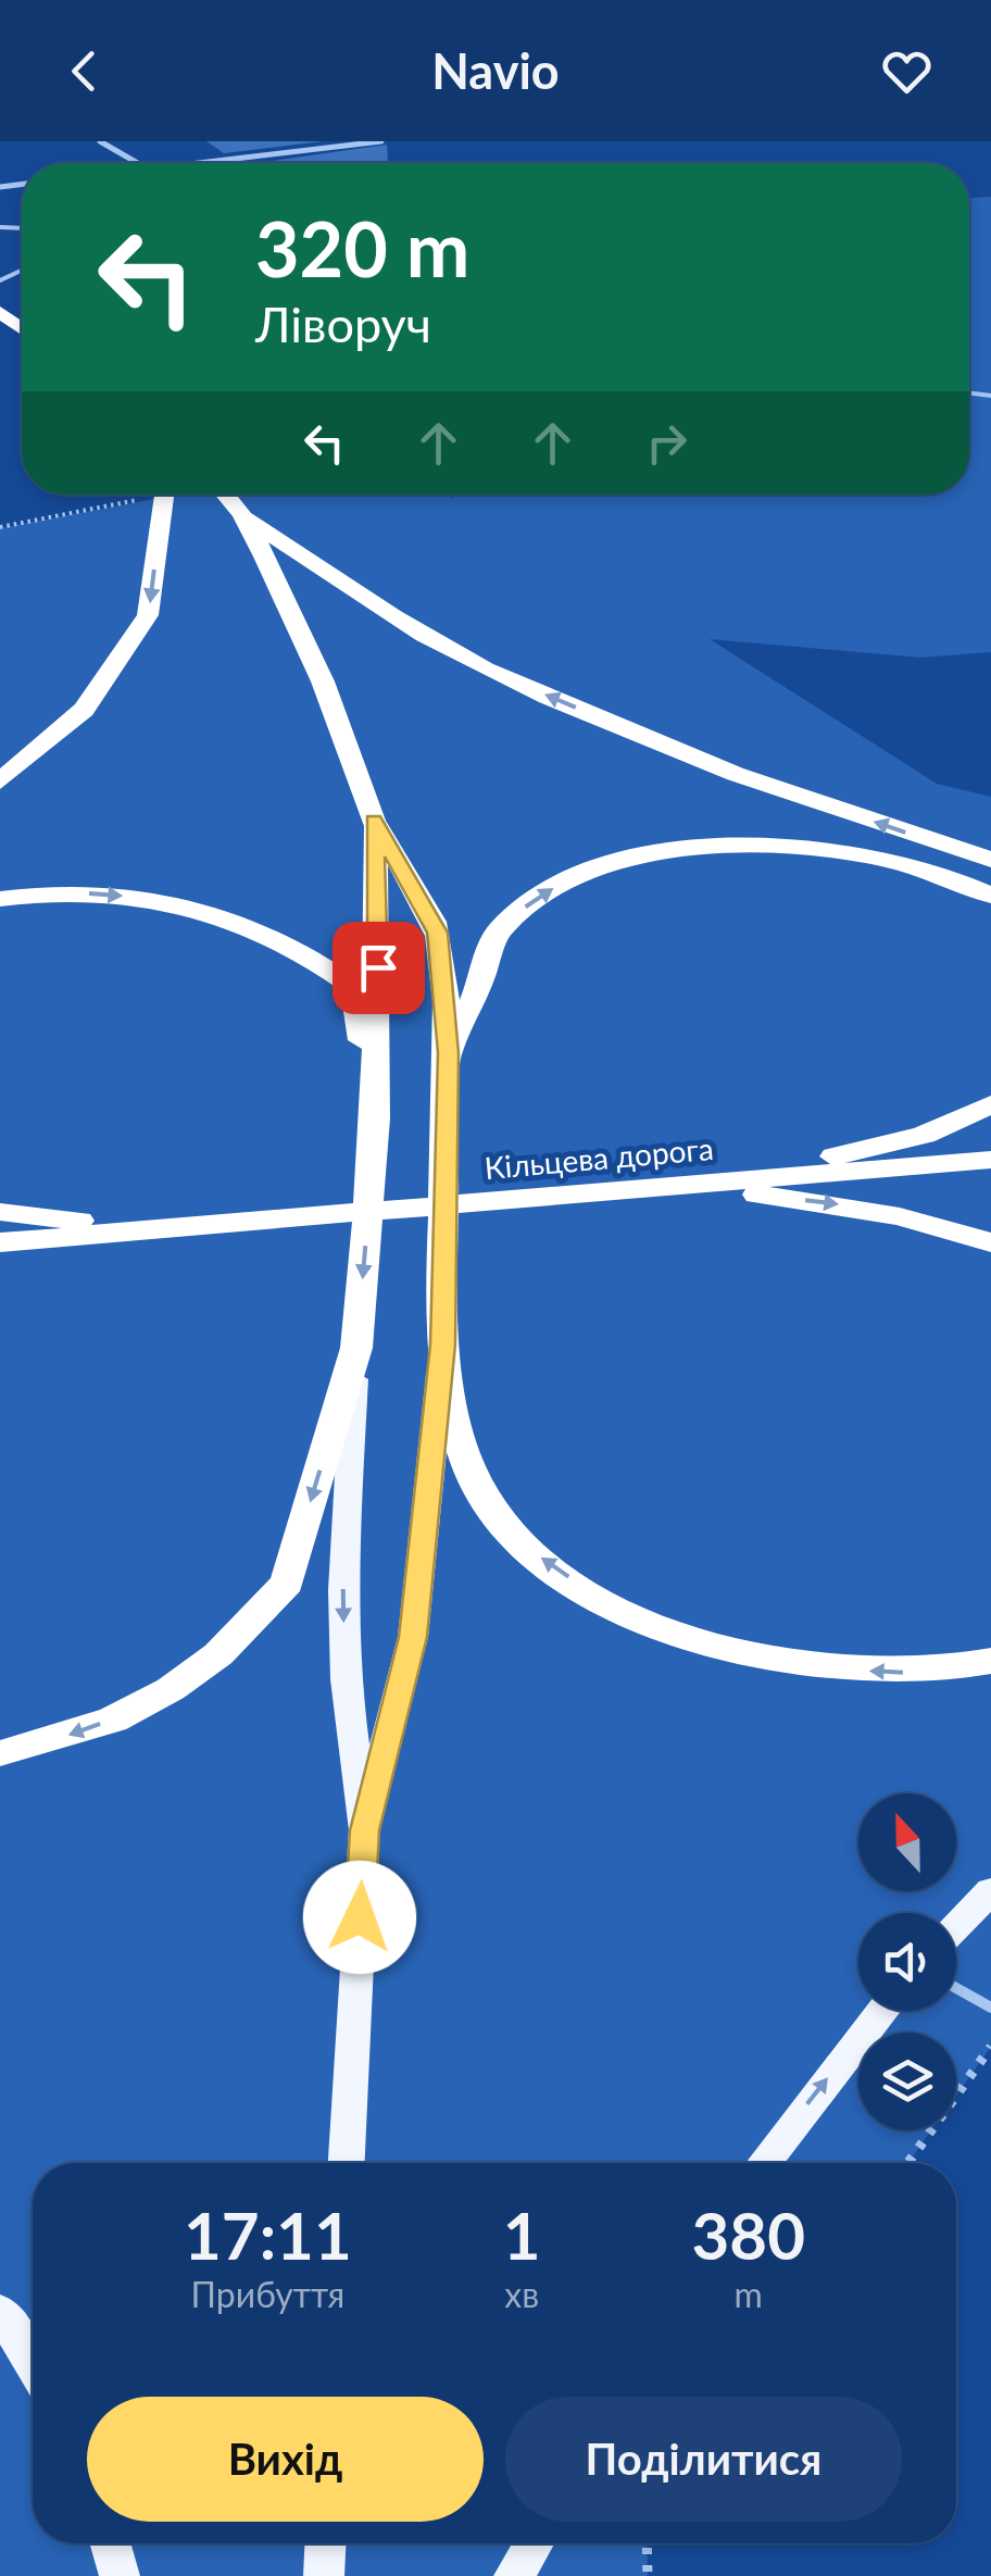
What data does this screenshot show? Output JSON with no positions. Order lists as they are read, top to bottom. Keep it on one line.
{"streets":{"highway":["Кільцева дорога"]},"north":"top","page":{"header":"Navio","turn":["320 m","Ліворуч"],"eta":["17:11","Прибуття","1","хв","380","m"],"buttons":["Вихід","Поділитися"]}}
